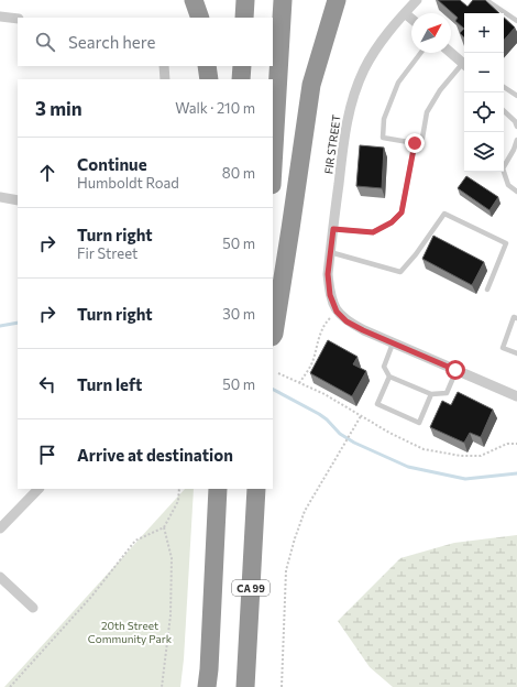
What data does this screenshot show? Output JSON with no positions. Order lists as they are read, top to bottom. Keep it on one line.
{"streets":{"highway":["CA 99"],"street":["FIR STREET"]},"parks":["20th Street Community Park"],"north":"top right","page":{"map_buttons":["+","−"],"search":"Search here","heading":["3 min","Walk · 210 m"],"list":[["Continue","Humboldt Road","80 m"],["Turn right","Fir Street","50 m"],["Turn right","30 m"],["Turn left","50 m"],"Arrive at destination"]}}
